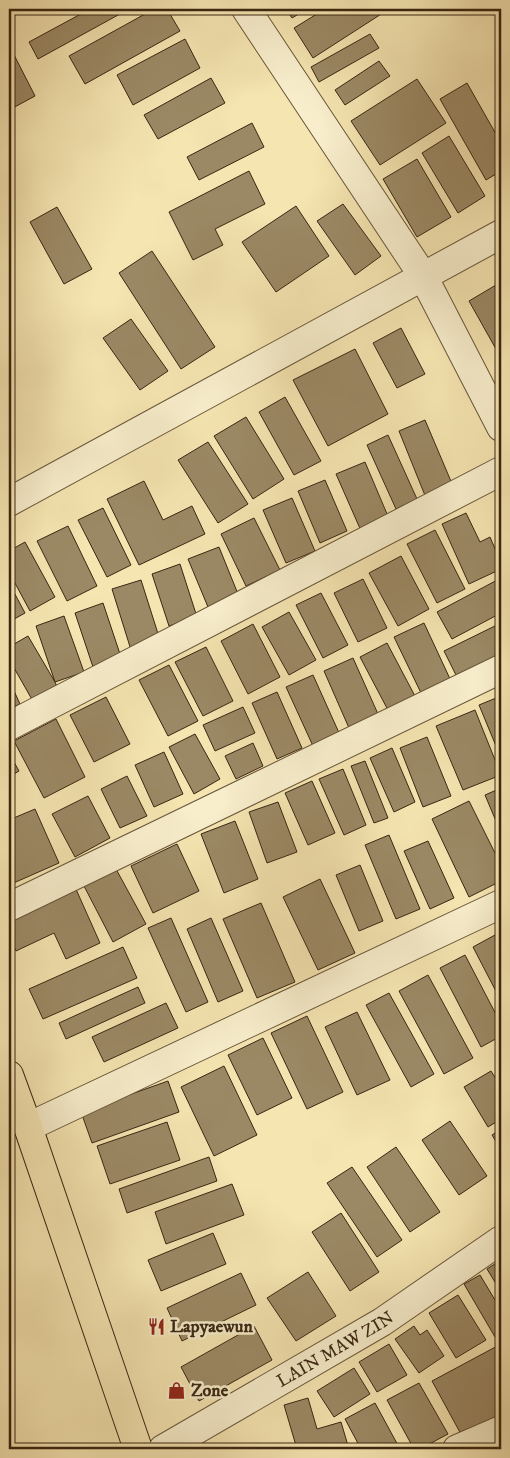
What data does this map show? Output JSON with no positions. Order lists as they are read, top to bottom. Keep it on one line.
{"streets":{"street":["LAIN MAW ZIN"]},"places":{"restaurant":["Lapyaewun"],"shop":["Zone"]}}
